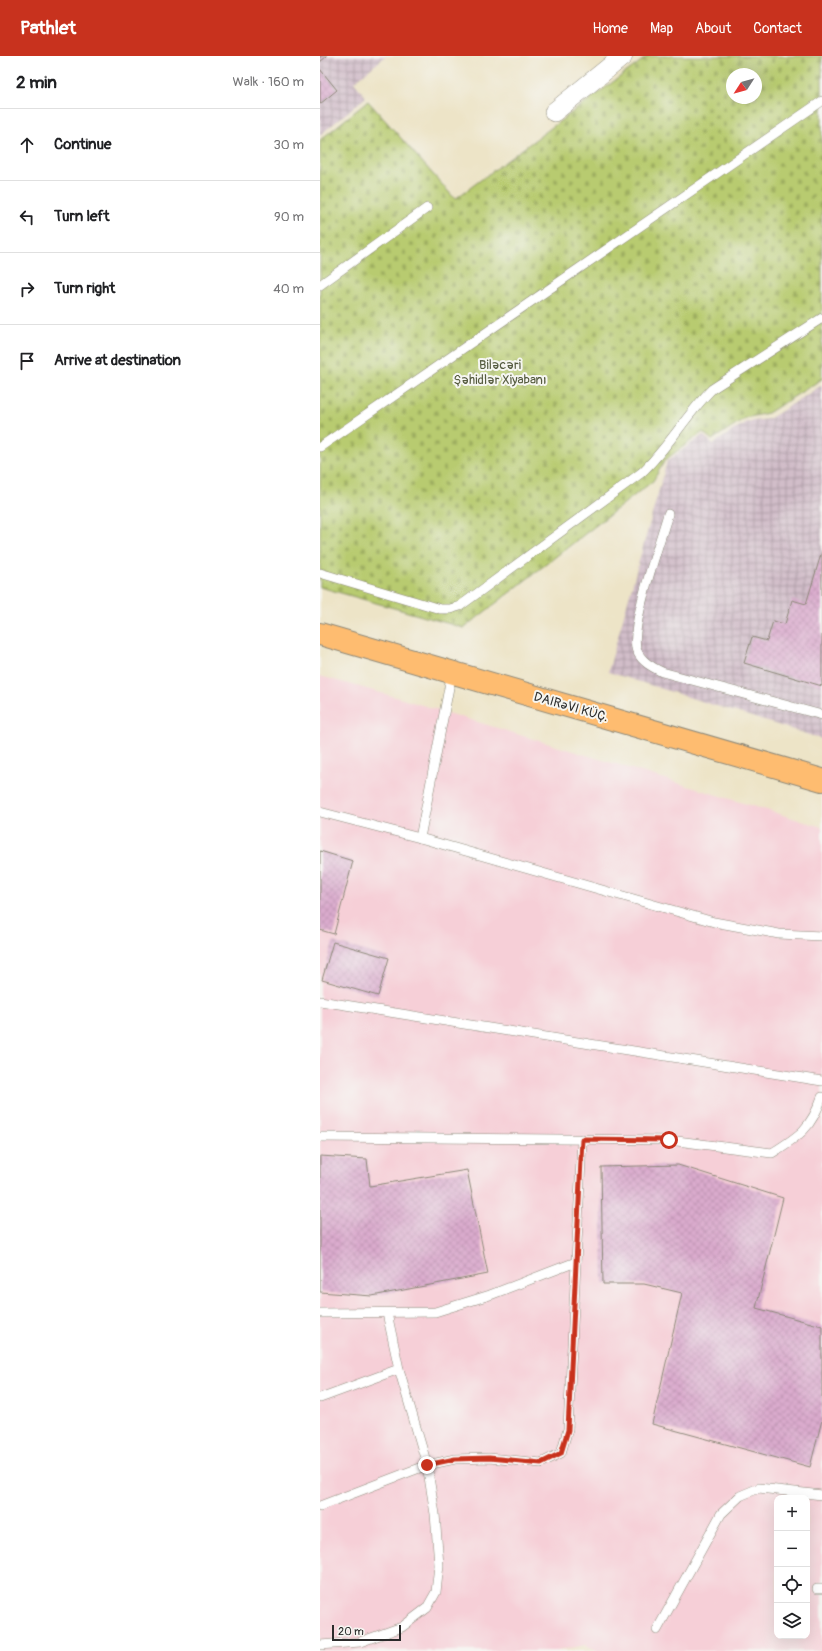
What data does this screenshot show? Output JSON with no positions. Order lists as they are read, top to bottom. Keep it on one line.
{"streets":{"main road":["DAIRƏVI KÜÇ."]},"parks":["Biləcəri Şəhidlər Xiyabanı"],"scale_bar":"20 m","north":"bottom left","page":{"header":"Pathlet","nav":["Home","Map","About","Contact"],"heading":["2 min","Walk · 160 m"],"list":[["Continue","30 m"],["Turn left","90 m"],["Turn right","40 m"],"Arrive at destination"],"map_buttons":["+","−"],"scale":"20 m"}}
